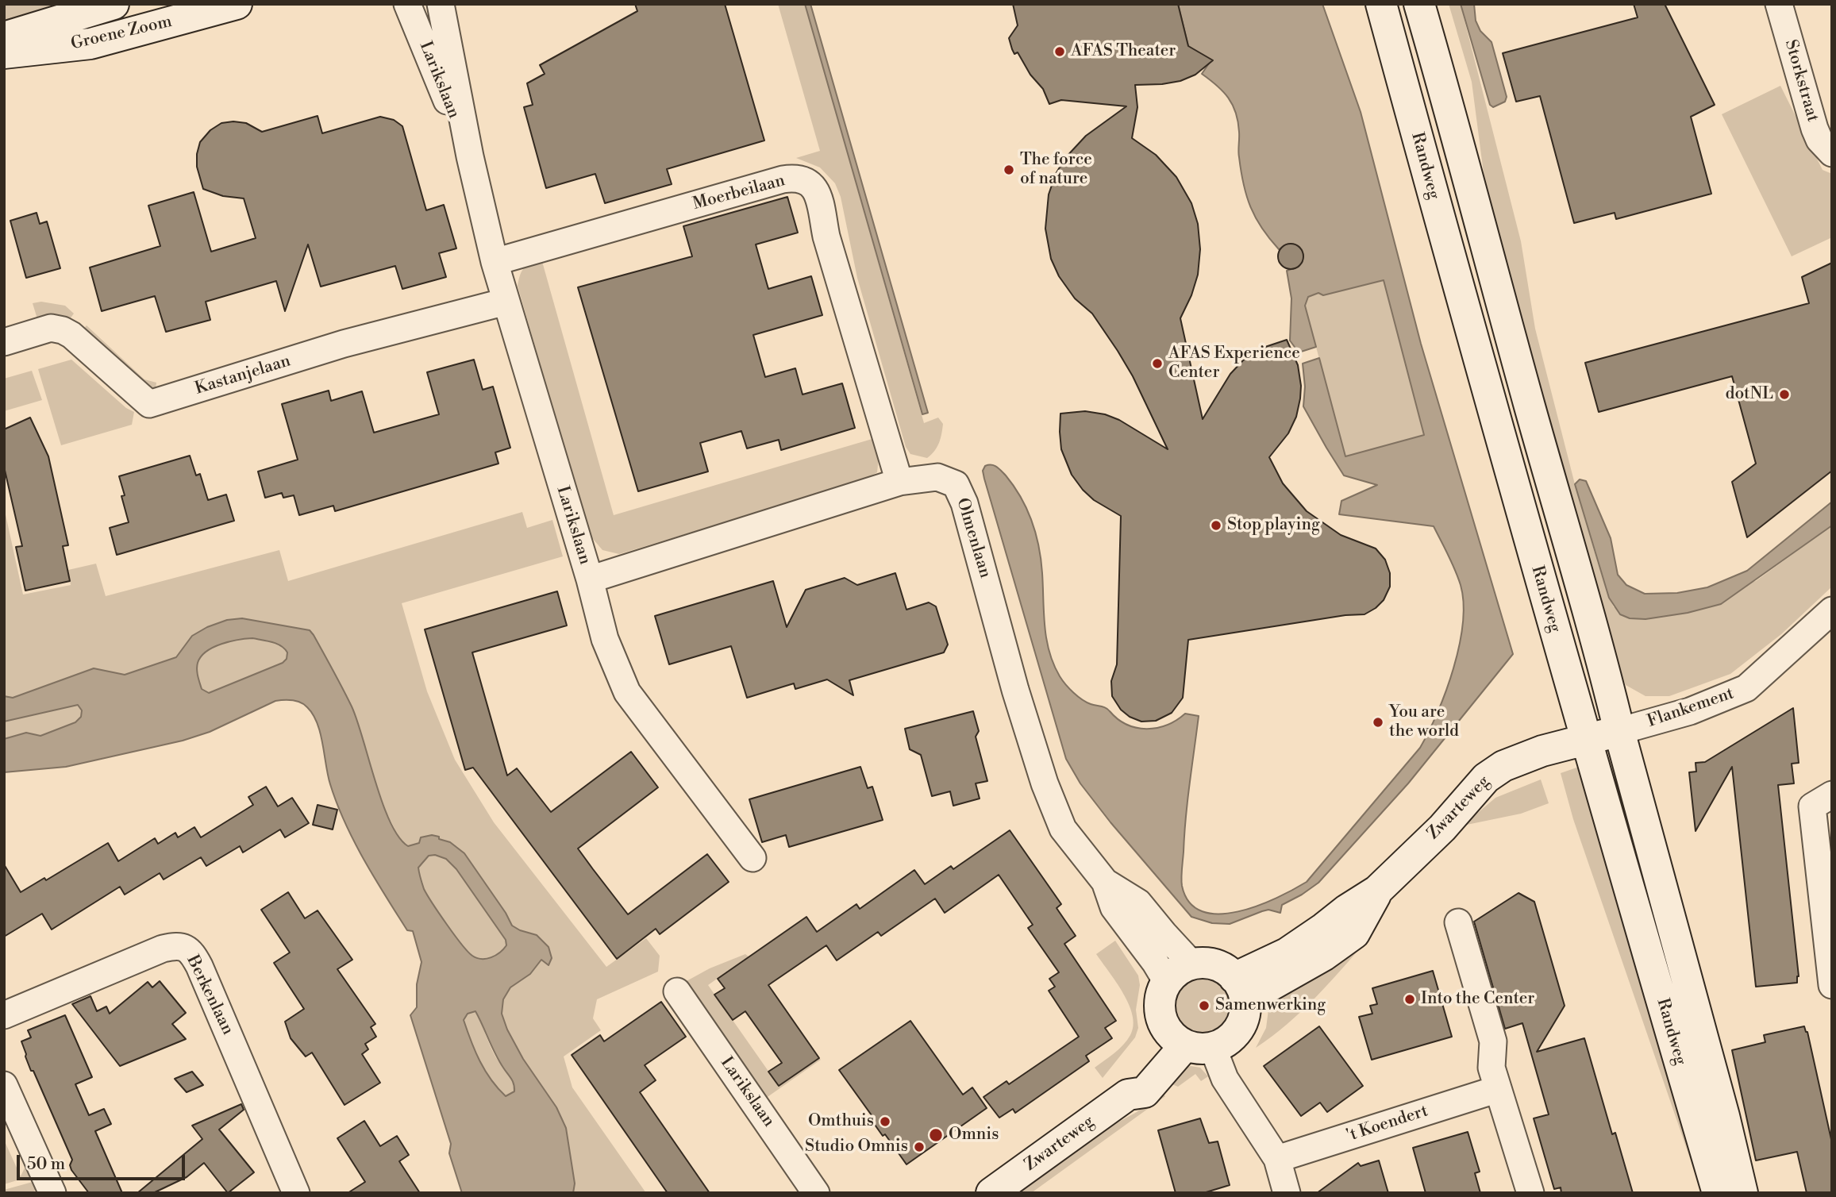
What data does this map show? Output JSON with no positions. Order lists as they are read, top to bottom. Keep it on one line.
{"streets":{"main road":["Groene Zoom","Randweg","Zwarteweg"],"street":["Larikslaan","Storkstraat","Moerbeilaan","Kastanjelaan","Olmenlaan","Flankement","Berkenlaan","'t Koendert"]},"crossings":[["Larikslaan","Moerbeilaan"],["Larikslaan","Kastanjelaan"],["Larikslaan","Olmenlaan"],["Randweg","Flankement"],["Randweg","Zwarteweg"],["Moerbeilaan","Olmenlaan"],["Olmenlaan","Zwarteweg"],["Flankement","Zwarteweg"]],"places":["AFAS Theater","The force of nature","AFAS Experience Center","dotNL","Stop playing","You are the world","Into the Center","Samenwerking","Omthuis","Omnis","Studio Omnis"],"scale_bar":"50 m"}
